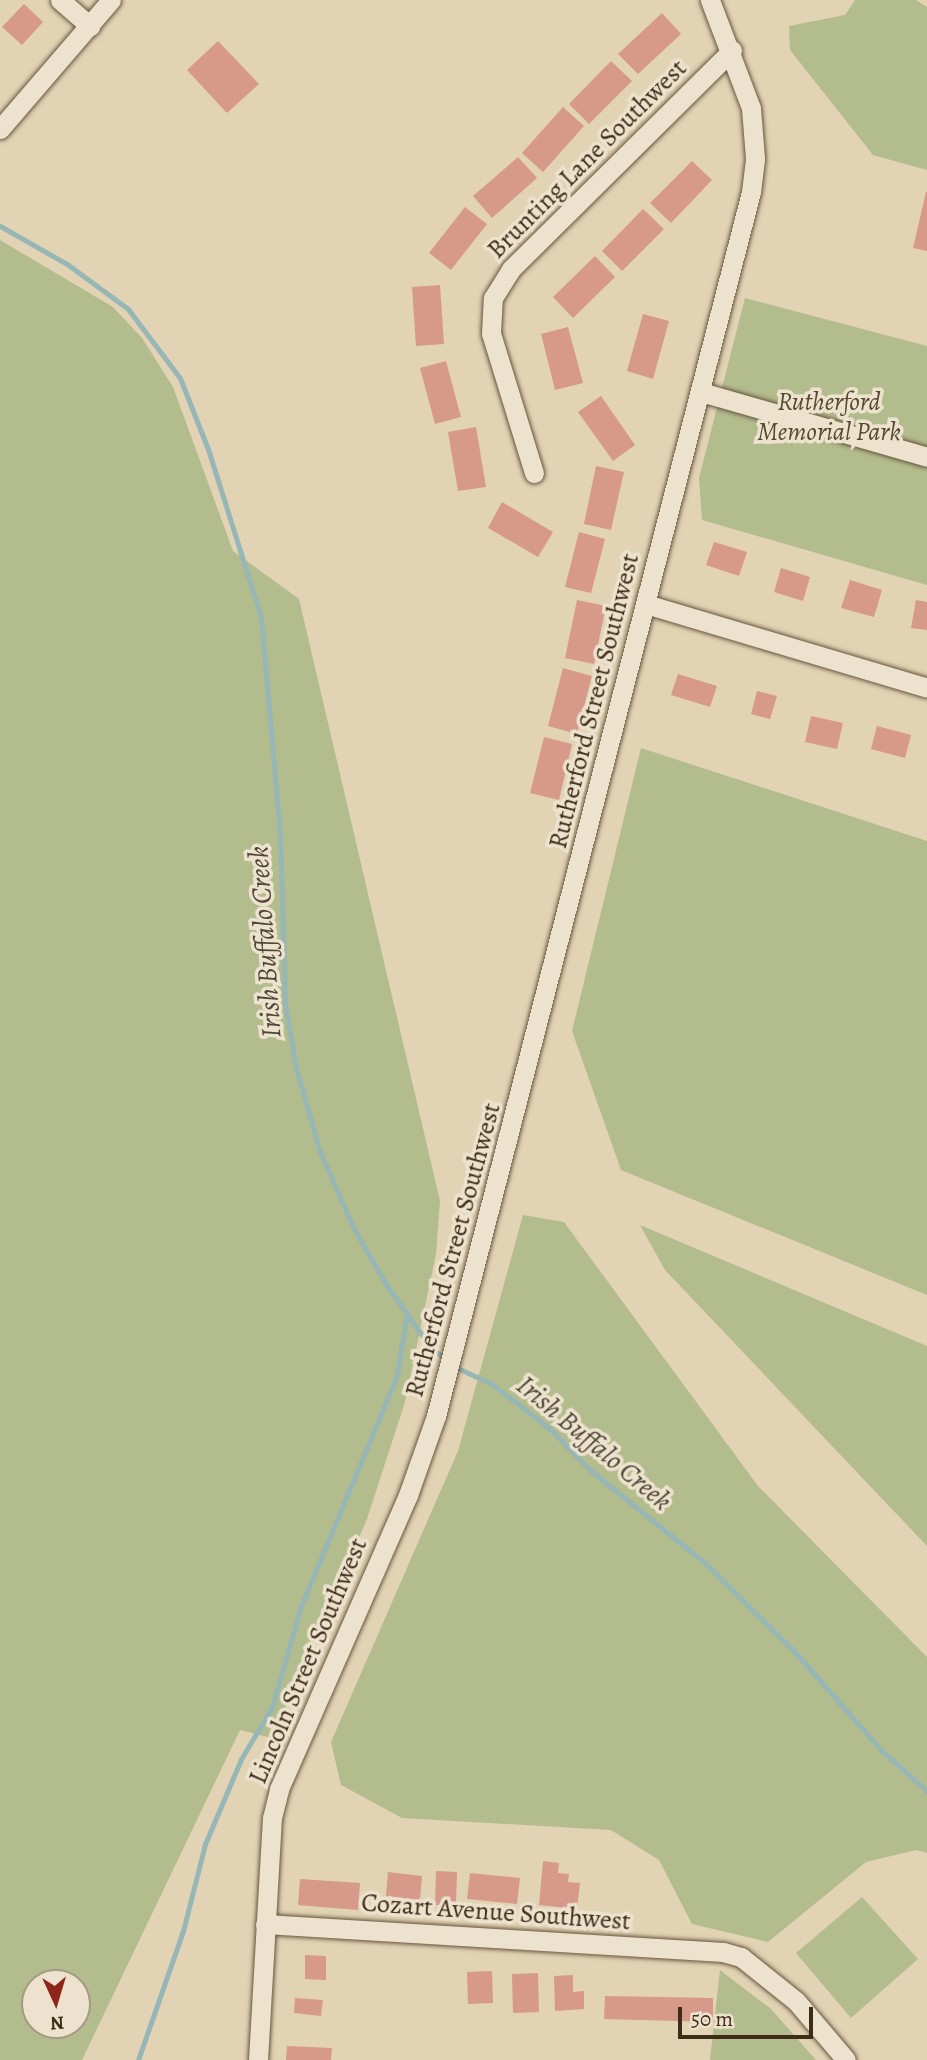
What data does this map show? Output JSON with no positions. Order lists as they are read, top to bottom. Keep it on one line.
{"streets":{"street":["Brunting Lane Southwest","Rutherford Street Southwest","Lincoln Street Southwest","Cozart Avenue Southwest"]},"crossings":[["Brunting Lane Southwest","Rutherford Street Southwest"],["Rutherford Street Southwest","Lincoln Street Southwest"],["Lincoln Street Southwest","Cozart Avenue Southwest"]],"water":["Irish Buffalo Creek"],"parks":["Rutherford Memorial Park"],"scale_bar":"50 m","north":"bottom"}
